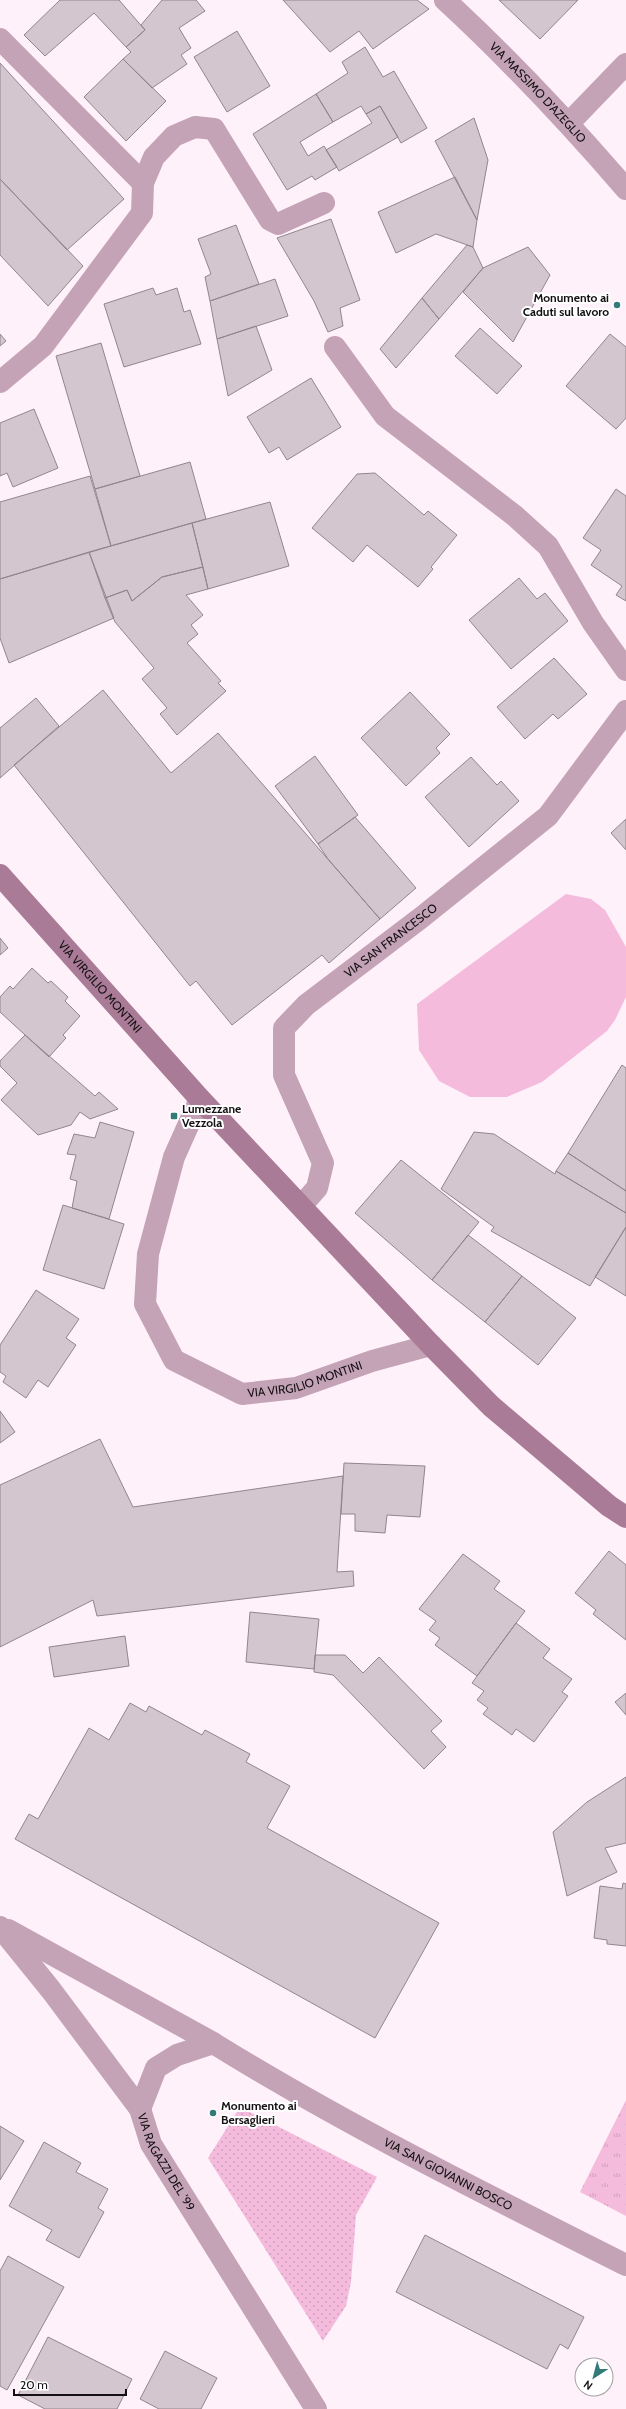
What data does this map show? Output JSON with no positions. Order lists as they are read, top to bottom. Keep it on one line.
{"streets":{"main road":["VIA VIRGILIO MONTINI"],"street":["VIA MASSIMO D'AZEGLIO","VIA SAN FRANCESCO","VIA RAGAZZI DEL '99","VIA SAN GIOVANNI BOSCO"]},"crossings":[["VIA SAN FRANCESCO","VIA VIRGILIO MONTINI"],["VIA RAGAZZI DEL '99","VIA SAN GIOVANNI BOSCO"]],"places":{"other":["Monumento ai Caduti sul lavoro","Monumento ai Bersaglieri"],"transit":["Lumezzane Vezzola"]},"scale_bar":"20 m","north":"bottom left"}
